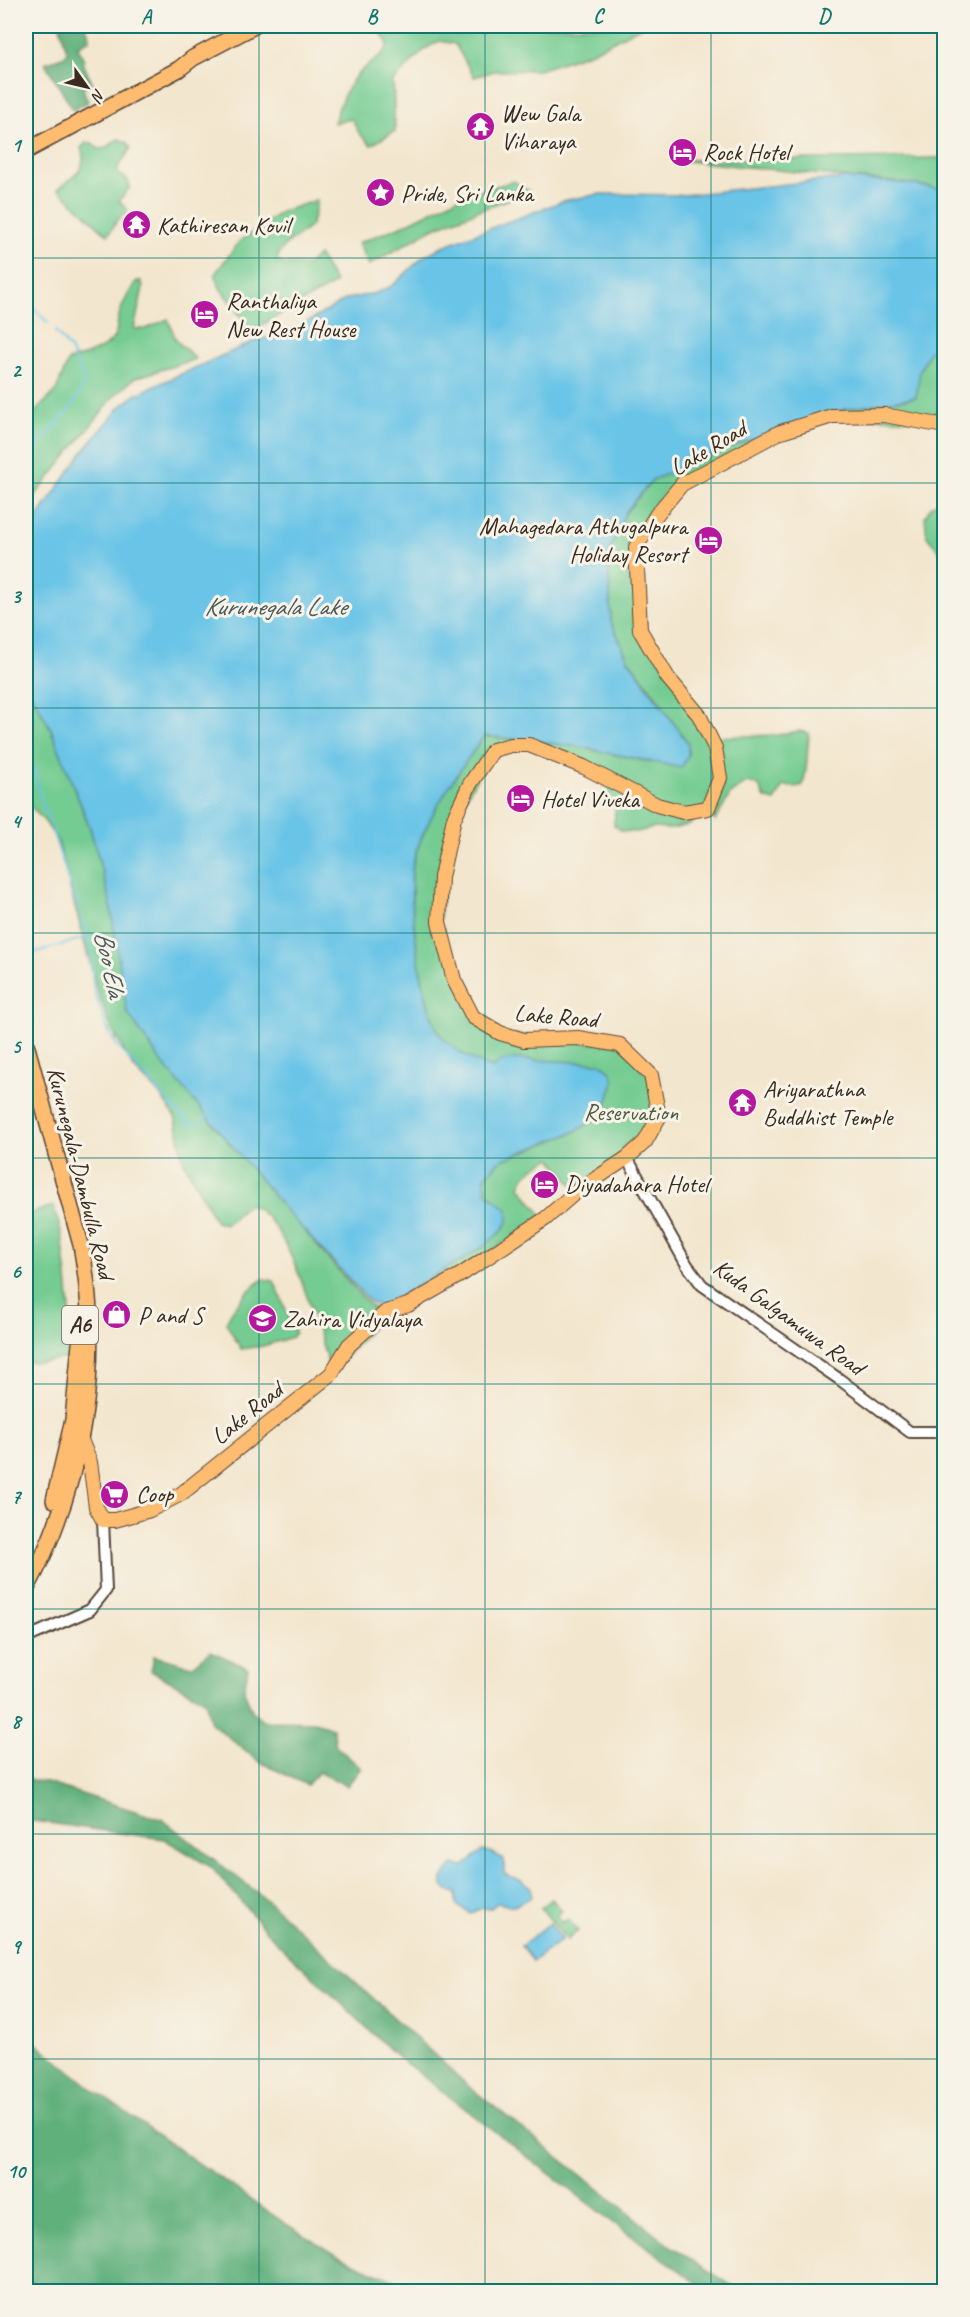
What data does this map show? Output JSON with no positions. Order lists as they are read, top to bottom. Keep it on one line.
{"streets":{"highway":["Kurunegala-Dambulla Road","A6"],"main road":["Lake Road"],"street":["Kuda Galgamuwa Road"]},"crossings":[["Lake Road","Kuda Galgamuwa Road"]],"water":["Kurunegala Lake","Boo Ela"],"parks":["Reservation"],"places":{"temple":["Wew Gala Viharaya","Kathiresan Kovil","Ariyarathna Buddhist Temple"],"hotel":["Rock Hotel","Ranthaliya New Rest House","Mahagedara Athugalpura Holiday Resort","Hotel Viveka","Diyadahara Hotel"],"place":["Pride, Sri Lanka"],"shop":["P and S"],"school or university":["Zahira Vidyalaya"],"supermarket":["Coop"]},"north":"bottom right","grid":{"columns":["A","B","C","D"],"rows":["1","2","3","4","5","6","7","8","9","10"]}}
